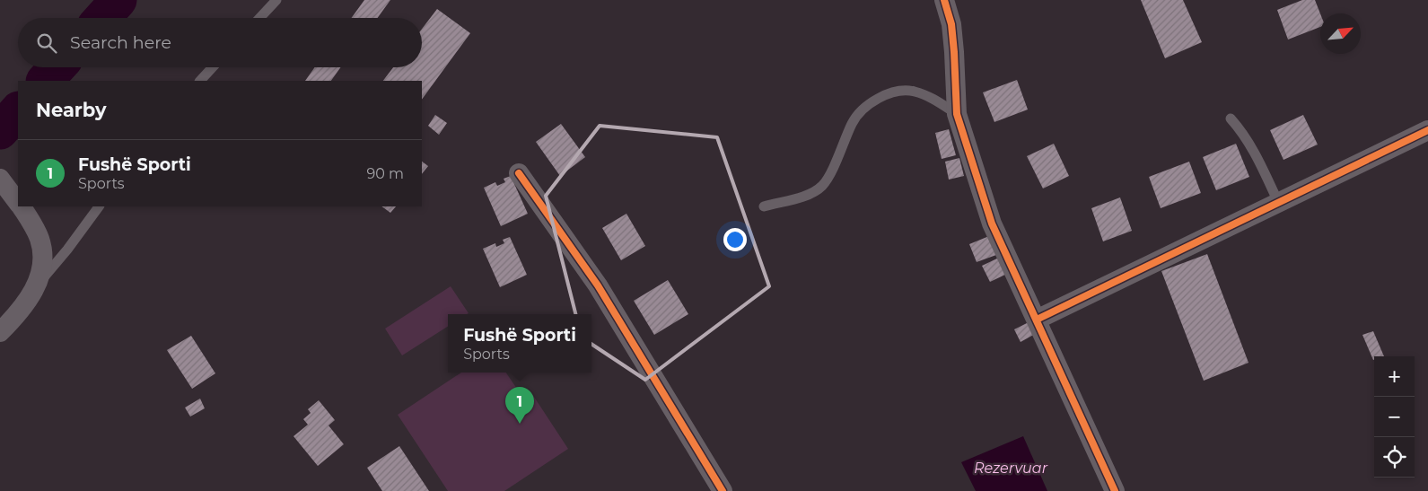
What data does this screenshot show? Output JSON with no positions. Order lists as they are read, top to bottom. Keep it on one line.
{"water":["Rezervuar"],"north":"top right","page":{"search":"Search here","heading":"Nearby","list":[{"mark":"1","name":"Fushë Sporti","note":"Sports","value":"90 m"}],"popup":["Fushë Sporti","Sports"],"map_buttons":["+","−"],"pins":"1"}}
